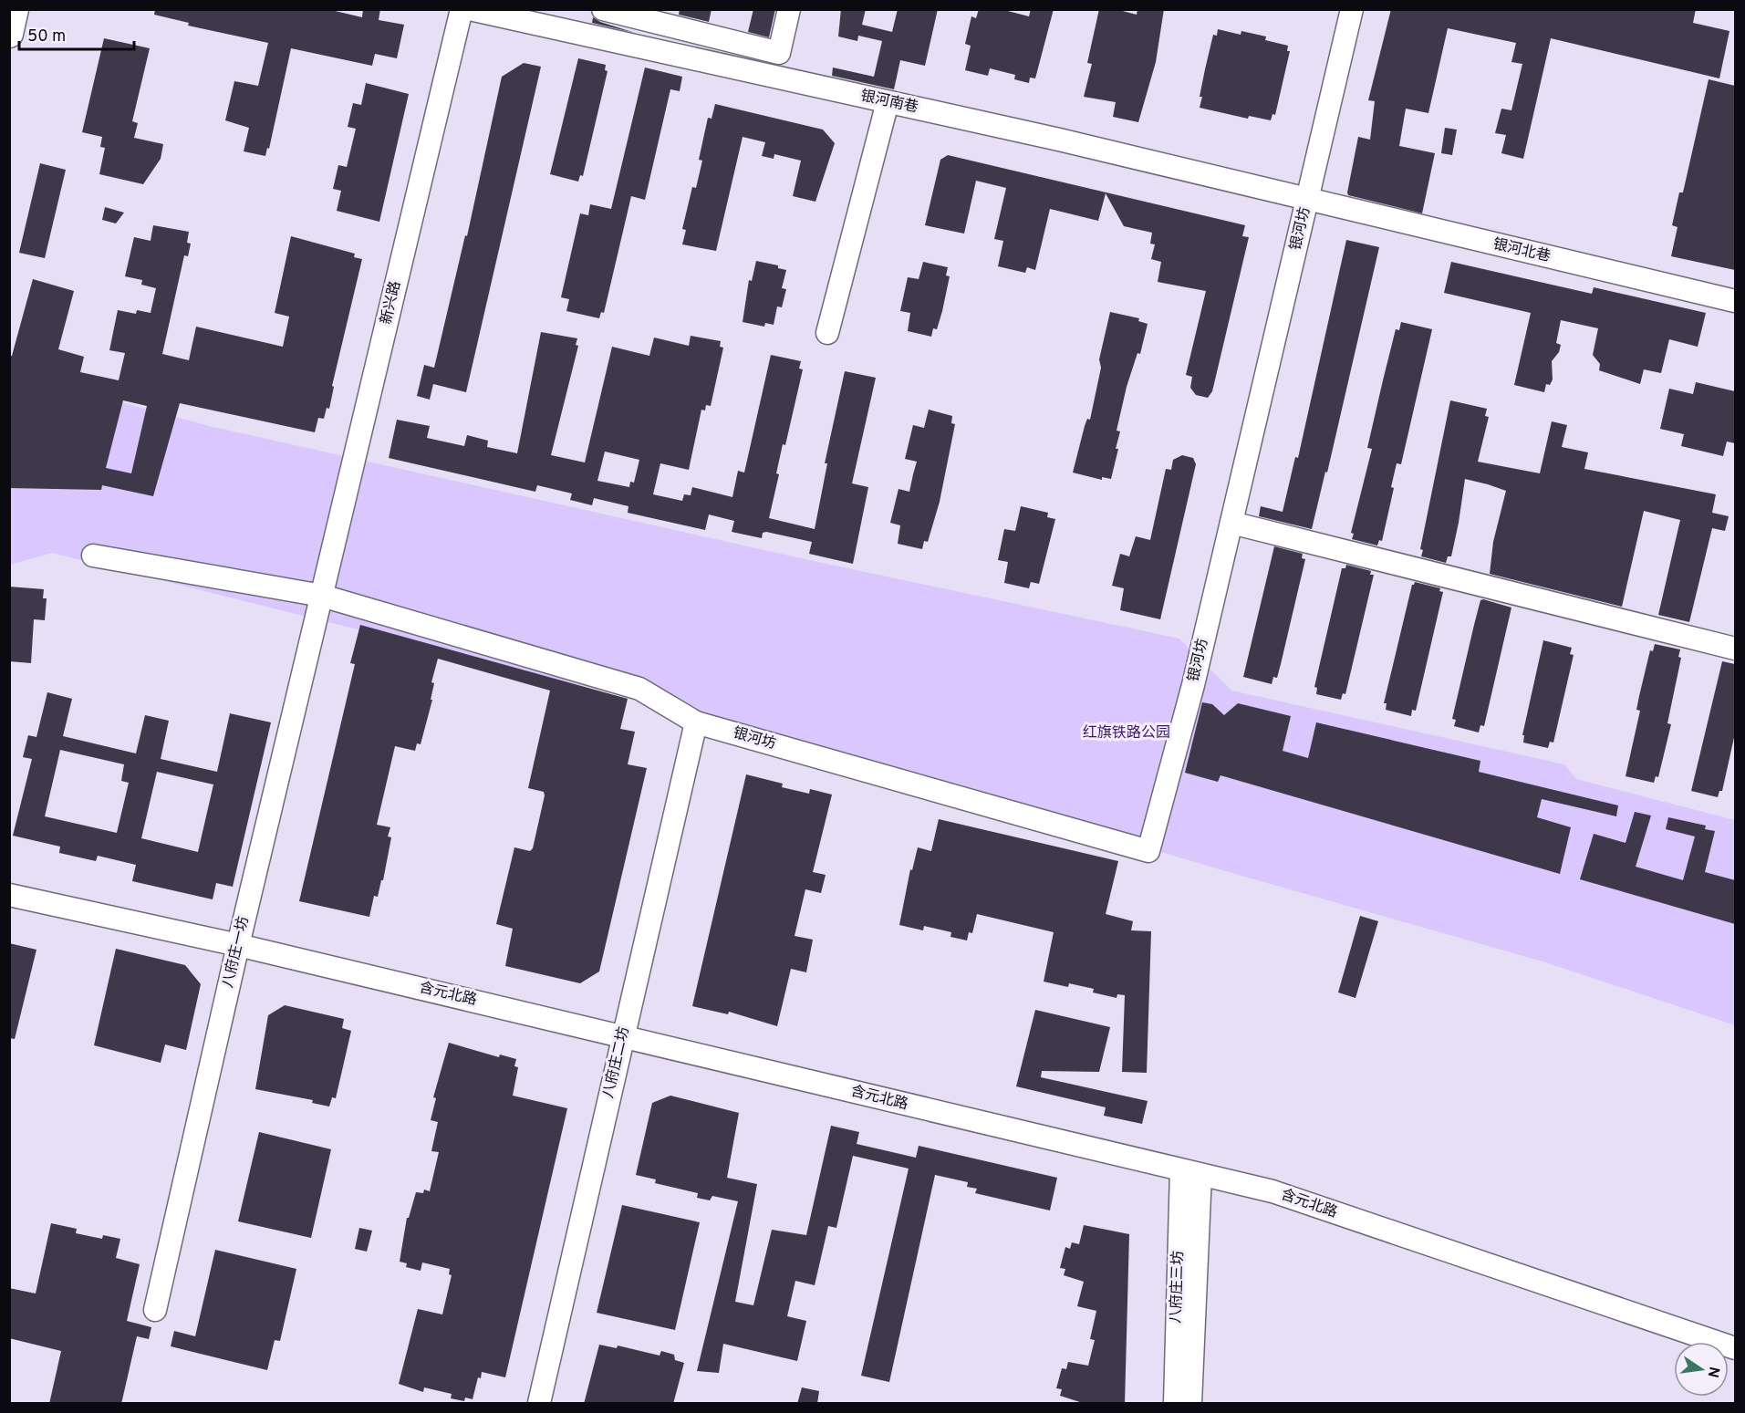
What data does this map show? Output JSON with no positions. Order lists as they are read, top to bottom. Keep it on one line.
{"streets":{"street":["银河南巷","银河坊","银河北巷","新兴路","八府庄一坊","含元北路","八府庄二坊","八府庄三坊"]},"crossings":[["银河南巷","银河坊"],["银河南巷","银河北巷"],["银河坊","银河北巷"],["银河坊","八府庄二坊"],["新兴路","八府庄一坊"],["八府庄一坊","含元北路"],["含元北路","八府庄二坊"],["含元北路","八府庄三坊"]],"parks":["红旗铁路公园"],"scale_bar":"50 m","north":"right"}
